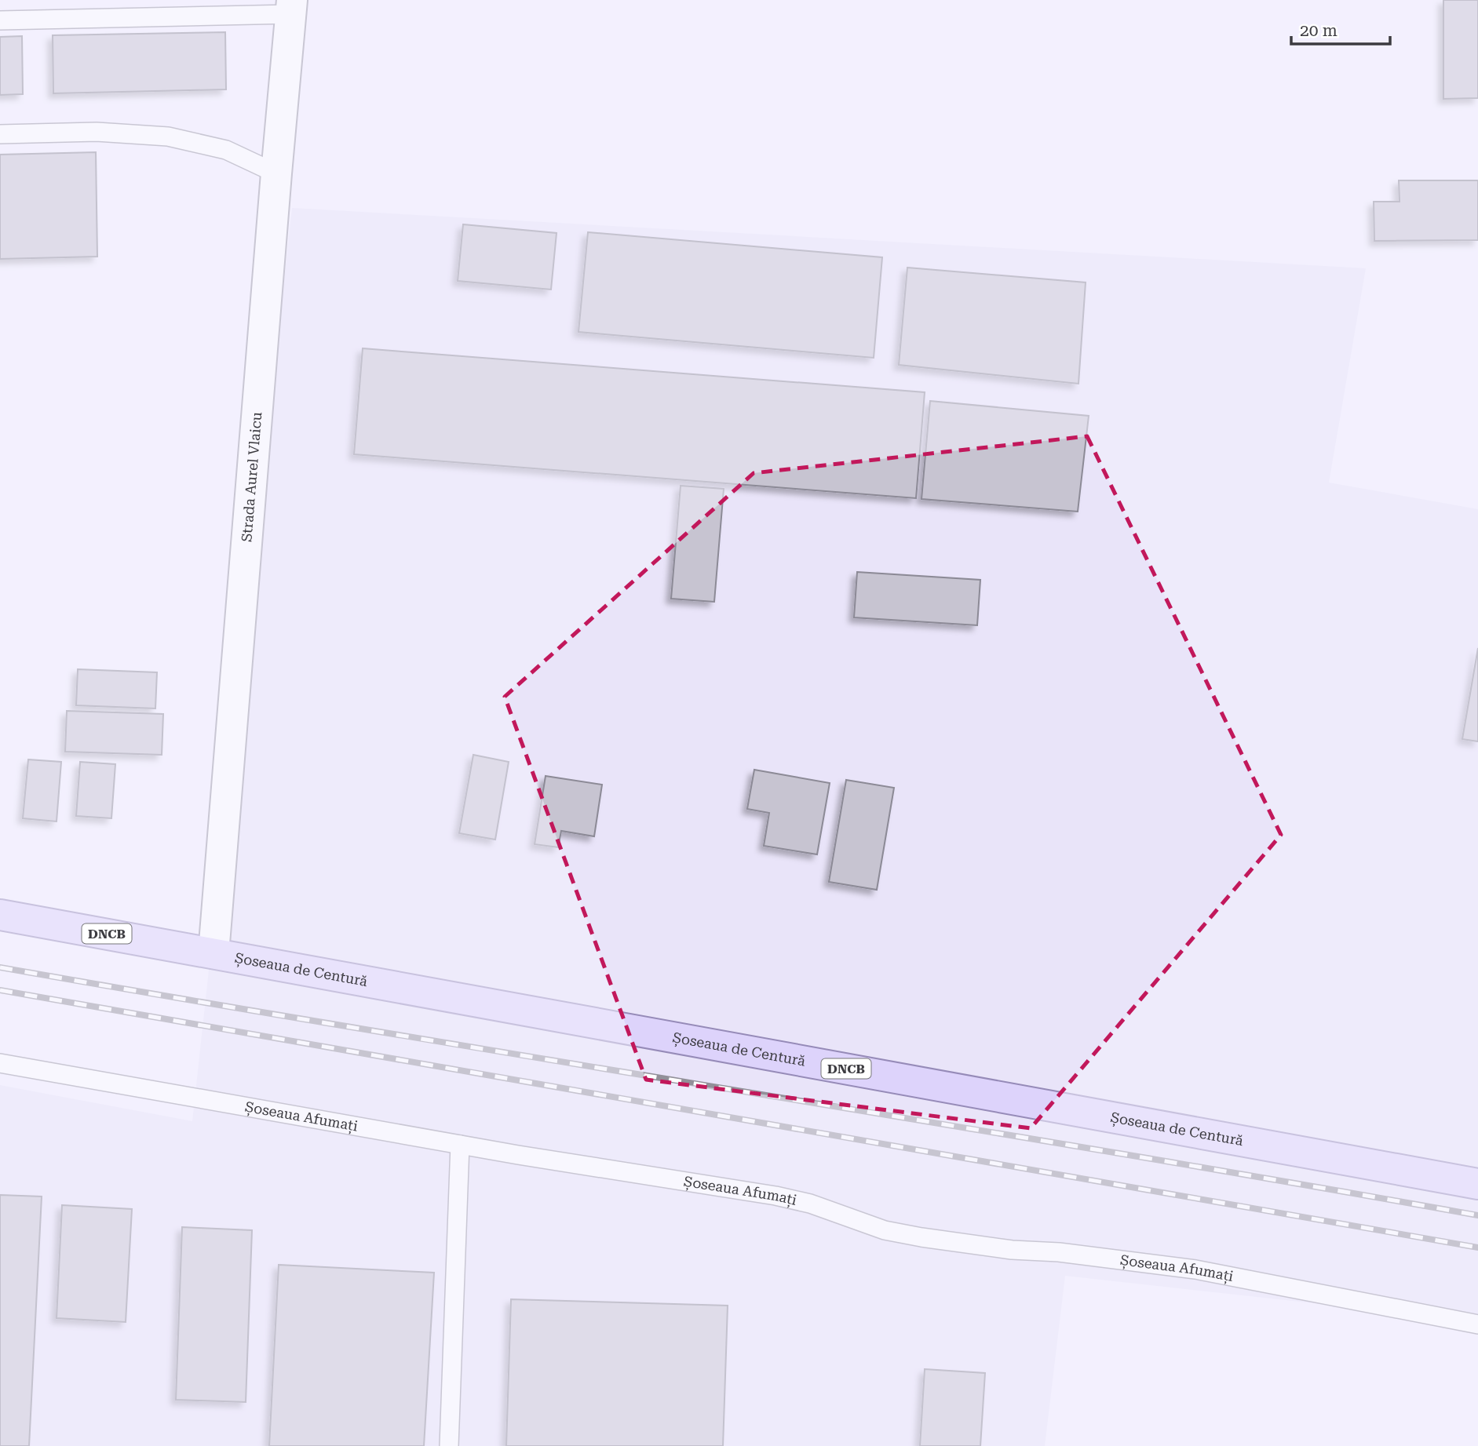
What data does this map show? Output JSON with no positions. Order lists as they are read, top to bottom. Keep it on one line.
{"streets":{"main road":["DNCB","Șoseaua de Centură"],"street":["Strada Aurel Vlaicu"],"lane":["Șoseaua Afumați"]},"crossings":[["Strada Aurel Vlaicu","Șoseaua de Centură"]],"scale_bar":"20 m"}
